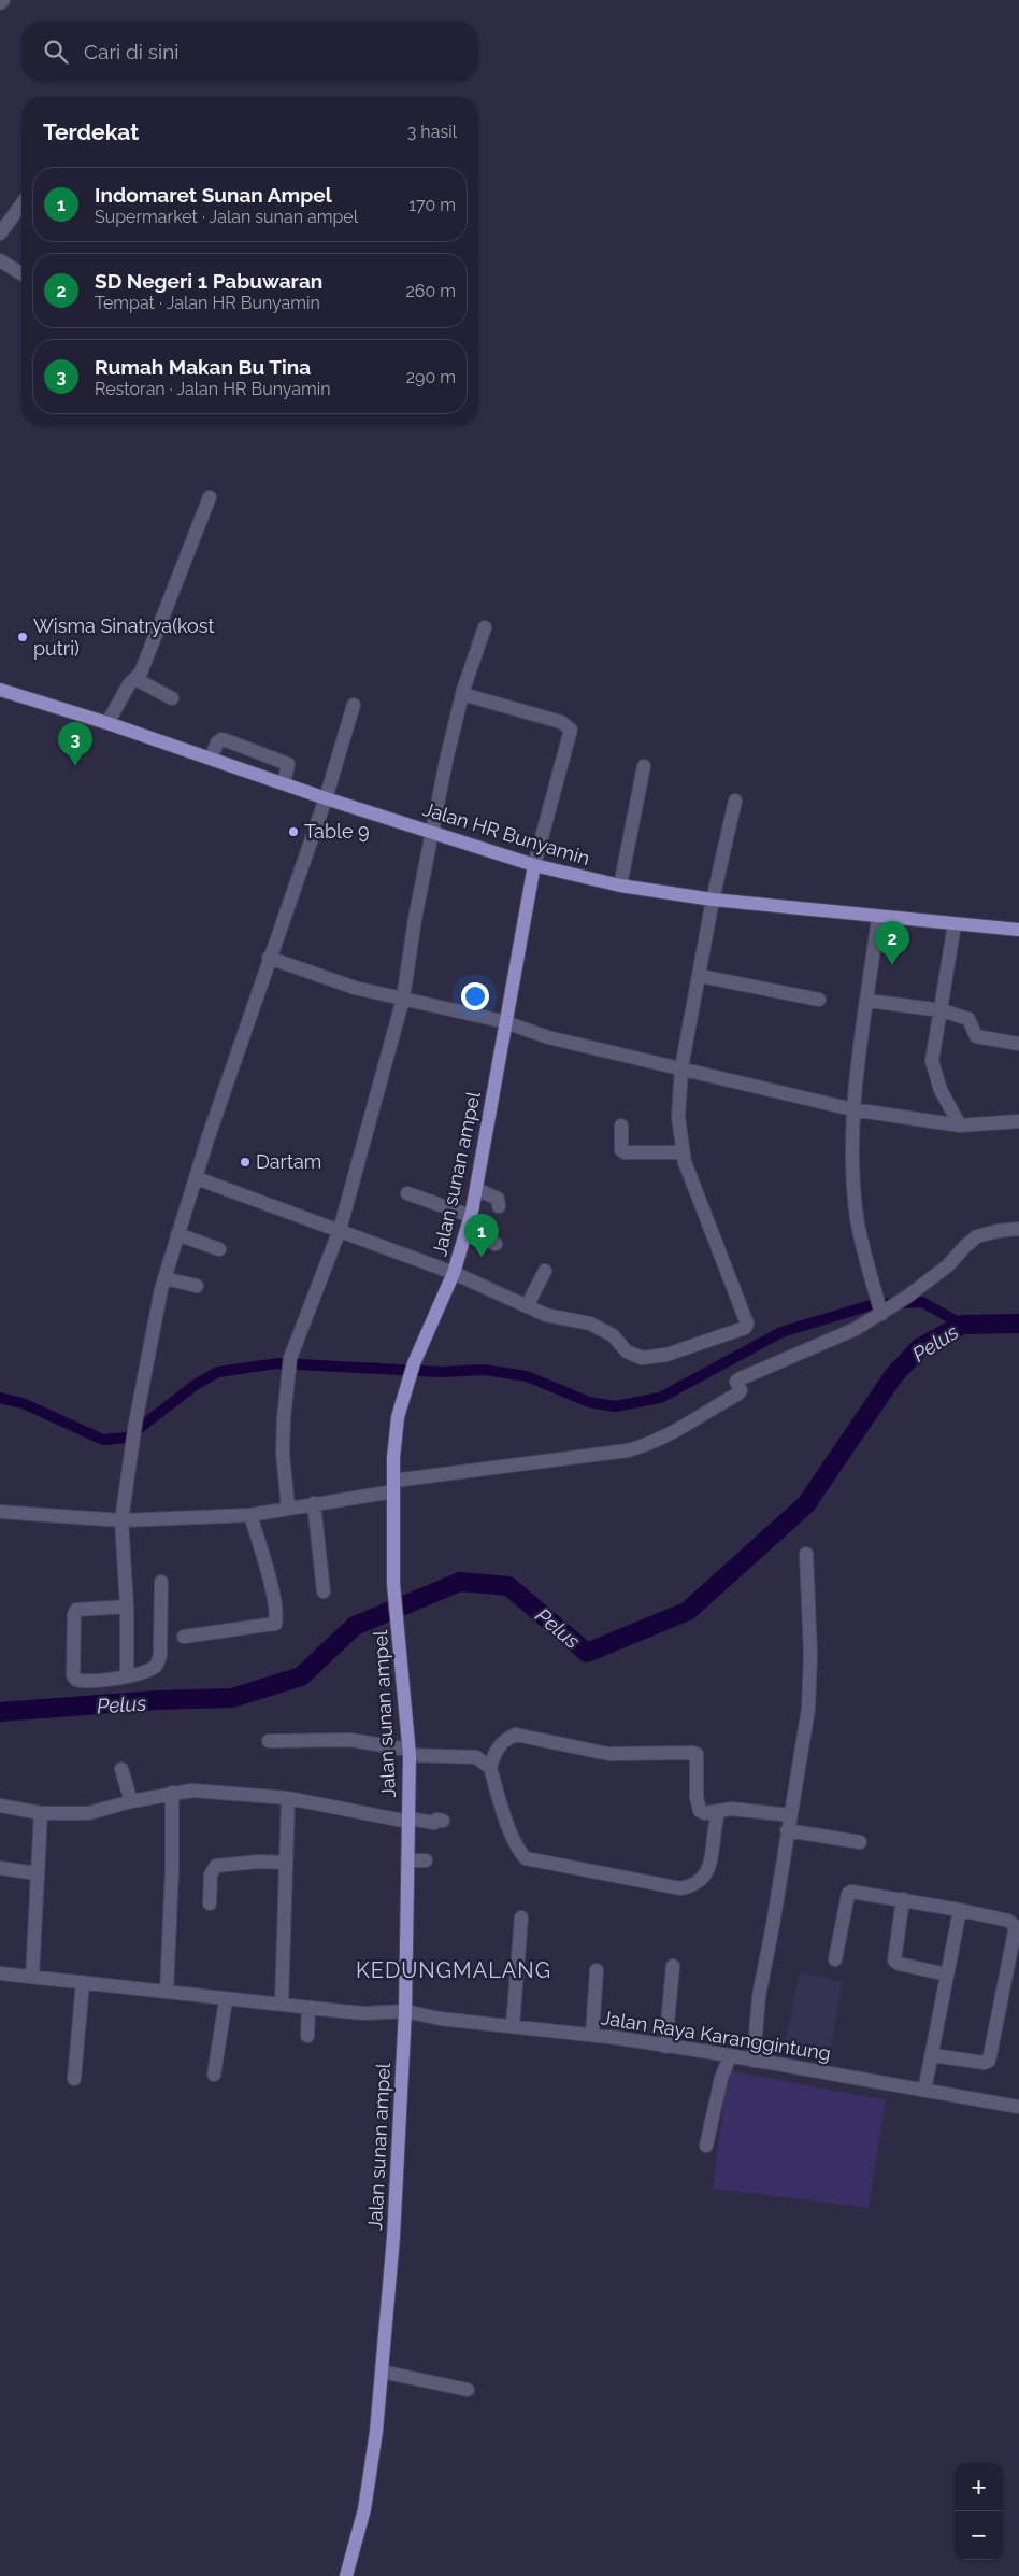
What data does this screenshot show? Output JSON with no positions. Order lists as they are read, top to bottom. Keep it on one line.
{"streets":{"main road":["Jalan HR Bunyamin","Jalan sunan ampel"],"street":["Jalan Raya Karanggintung"]},"crossings":[["Jalan HR Bunyamin","Jalan sunan ampel"],["Jalan sunan ampel","Jalan Raya Karanggintung"]],"districts":["KEDUNGMALANG"],"water":["Pelus"],"places":["Wisma Sinatrya(kost putri)","Table 9","Dartam"],"page":{"search":"Cari di sini","heading":["Terdekat","3 hasil"],"list":[{"mark":"1","name":"Indomaret Sunan Ampel","note":"Supermarket · Jalan sunan ampel","value":"170 m"},{"mark":"2","name":"SD Negeri 1 Pabuwaran","note":"Tempat · Jalan HR Bunyamin","value":"260 m"},{"mark":"3","name":"Rumah Makan Bu Tina","note":"Restoran · Jalan HR Bunyamin","value":"290 m"}],"pins":["3","2","1"],"map_buttons":["+","−"]}}
